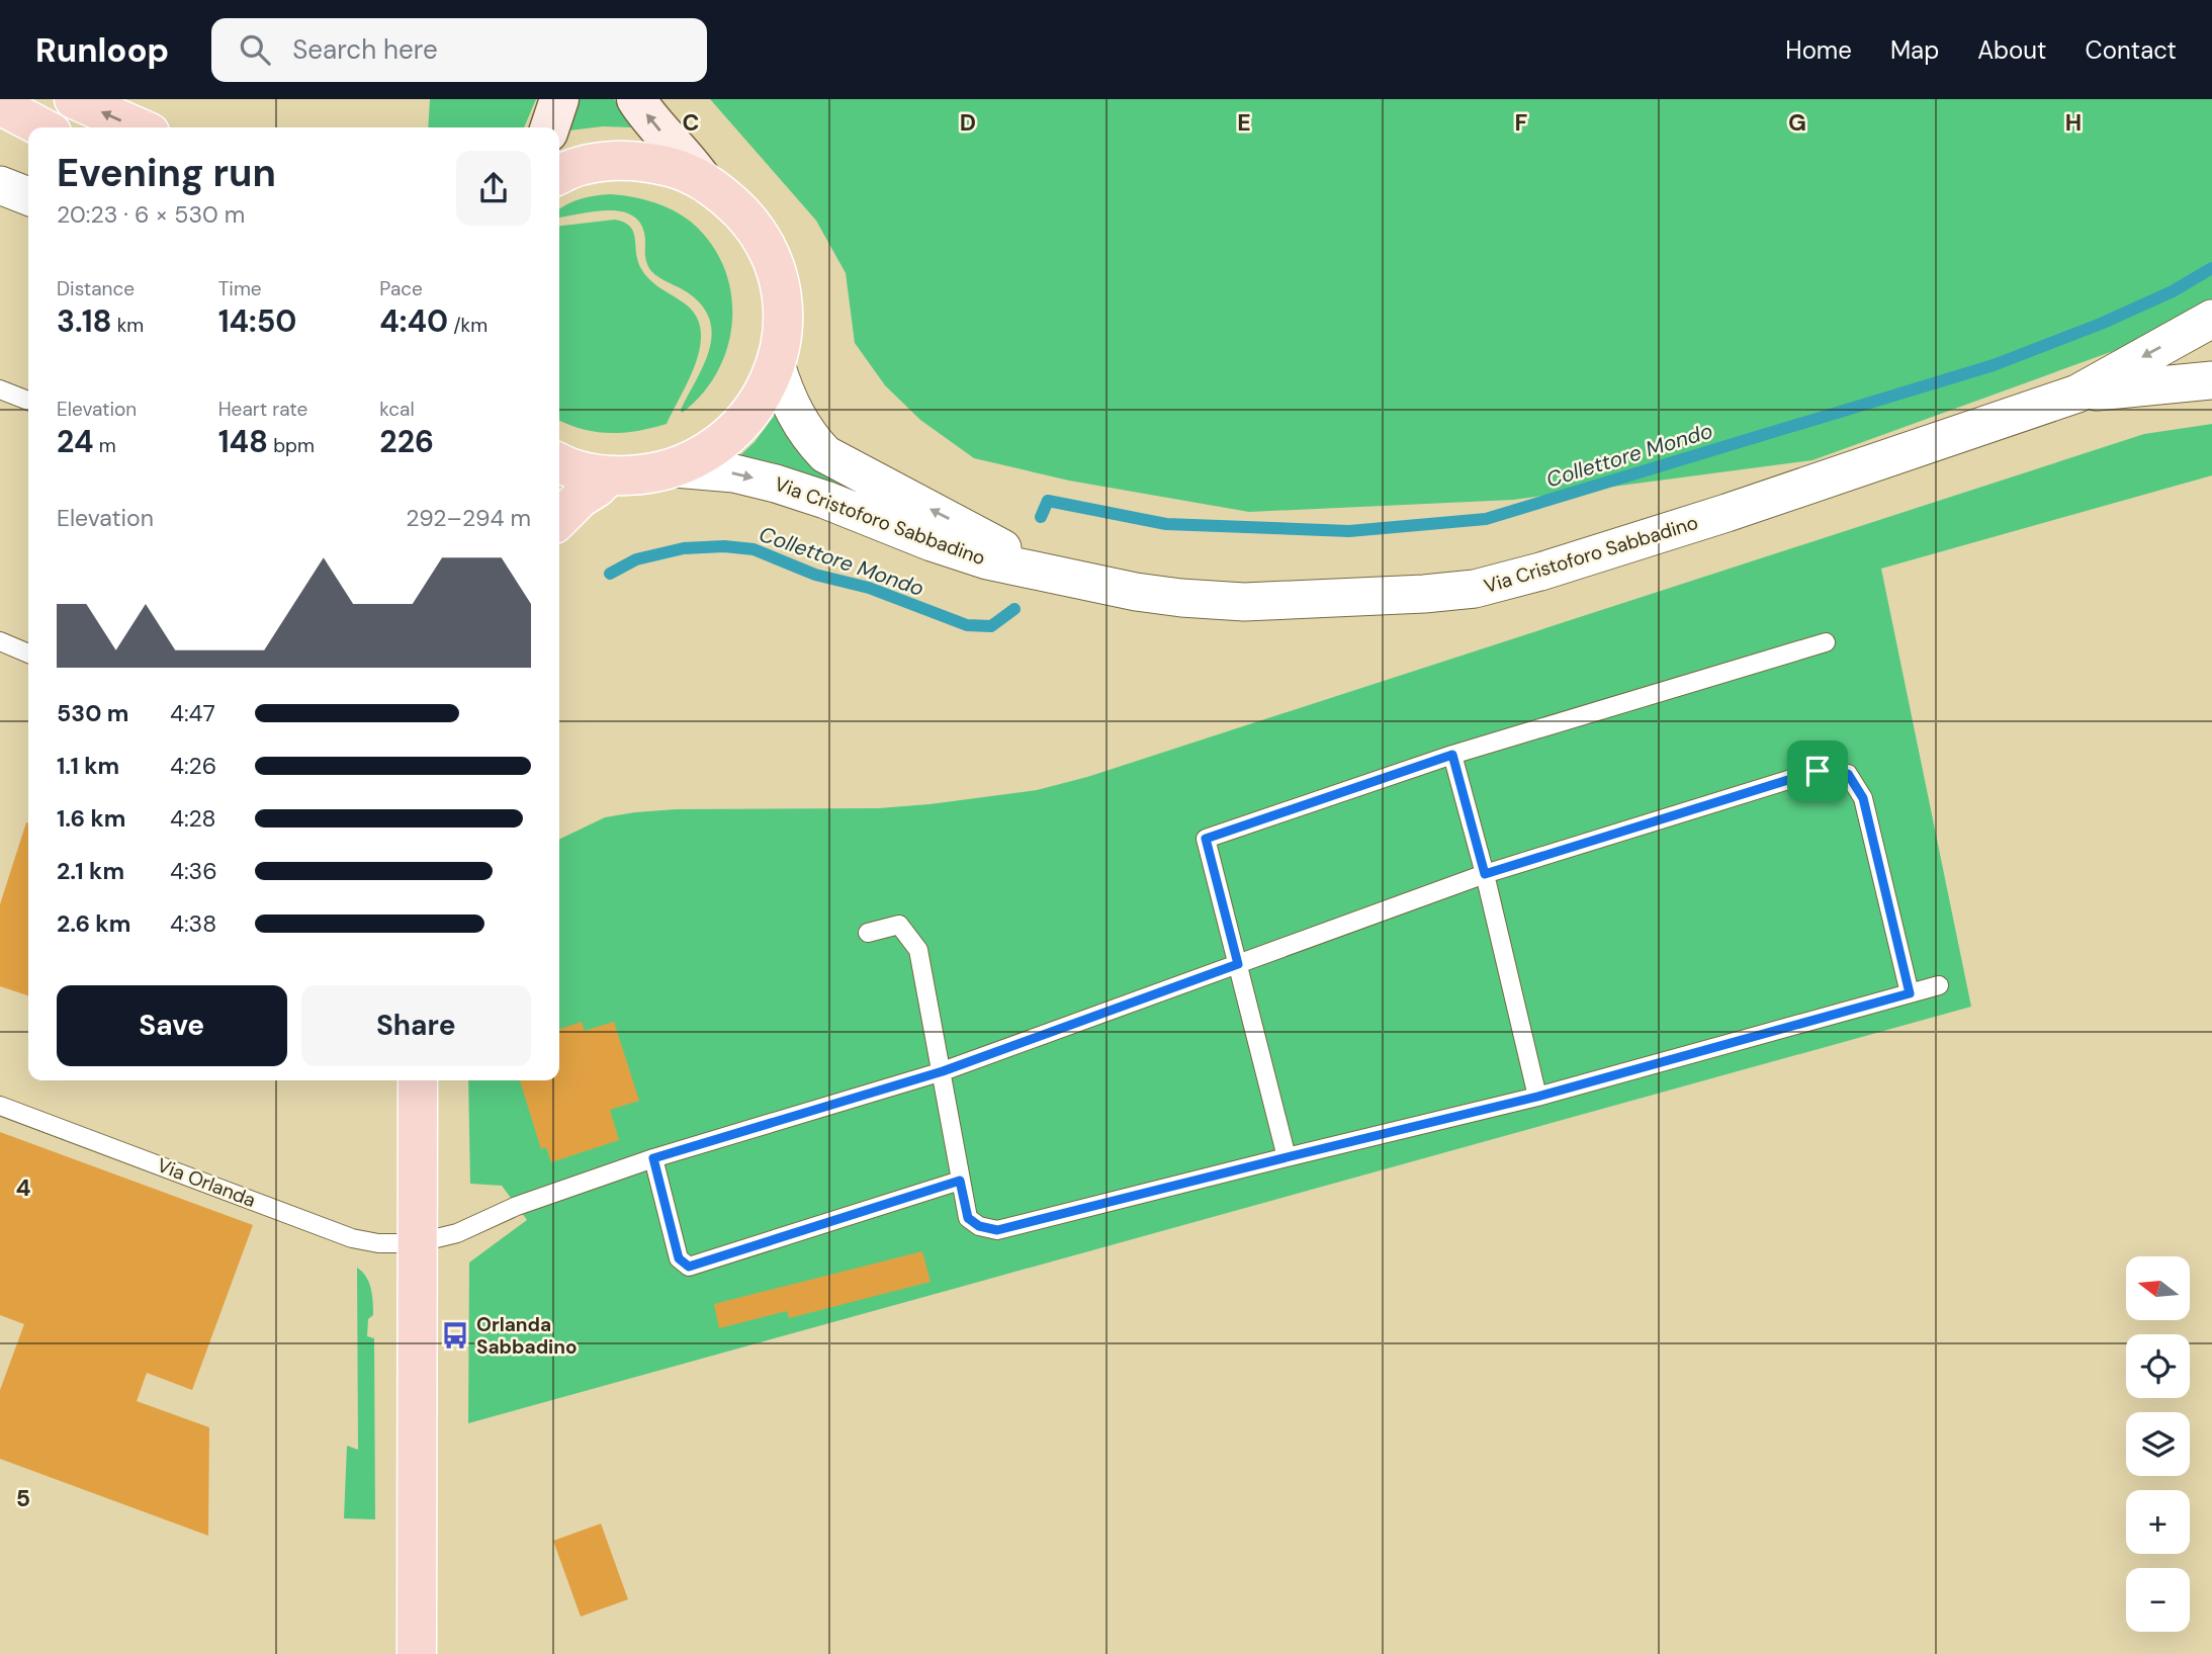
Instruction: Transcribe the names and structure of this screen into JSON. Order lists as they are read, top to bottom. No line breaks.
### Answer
{"streets":{"street":["Via Cristoforo Sabbadino"],"lane":["Via Orlanda"]},"water":["Collettore Mondo"],"places":{"bus stop":["Orlanda Sabbadino"]},"north":"left","page":{"header":"Runloop","search":"Search here","nav":["Home","Map","About","Contact"],"heading":["Evening run","20:23 · 6 × 530 m"],"stats":[["Distance","3.18 km"],["Time","14:50"],["Pace","4:40 /km"],["Elevation","24 m"],["Heart rate","148 bpm"],["kcal","226"]],"chart":["Elevation","292–294 m"],"list":[{"name":"530 m","note":"4:47"},{"name":"1.1 km","note":"4:26"},{"name":"1.6 km","note":"4:28"},{"name":"2.1 km","note":"4:36"},{"name":"2.6 km","note":"4:38"}],"buttons":["Save","Share"],"map_buttons":["+","−"]},"grid":{"columns":["C","D","E","F","G","H"],"rows":["4","5"]}}
